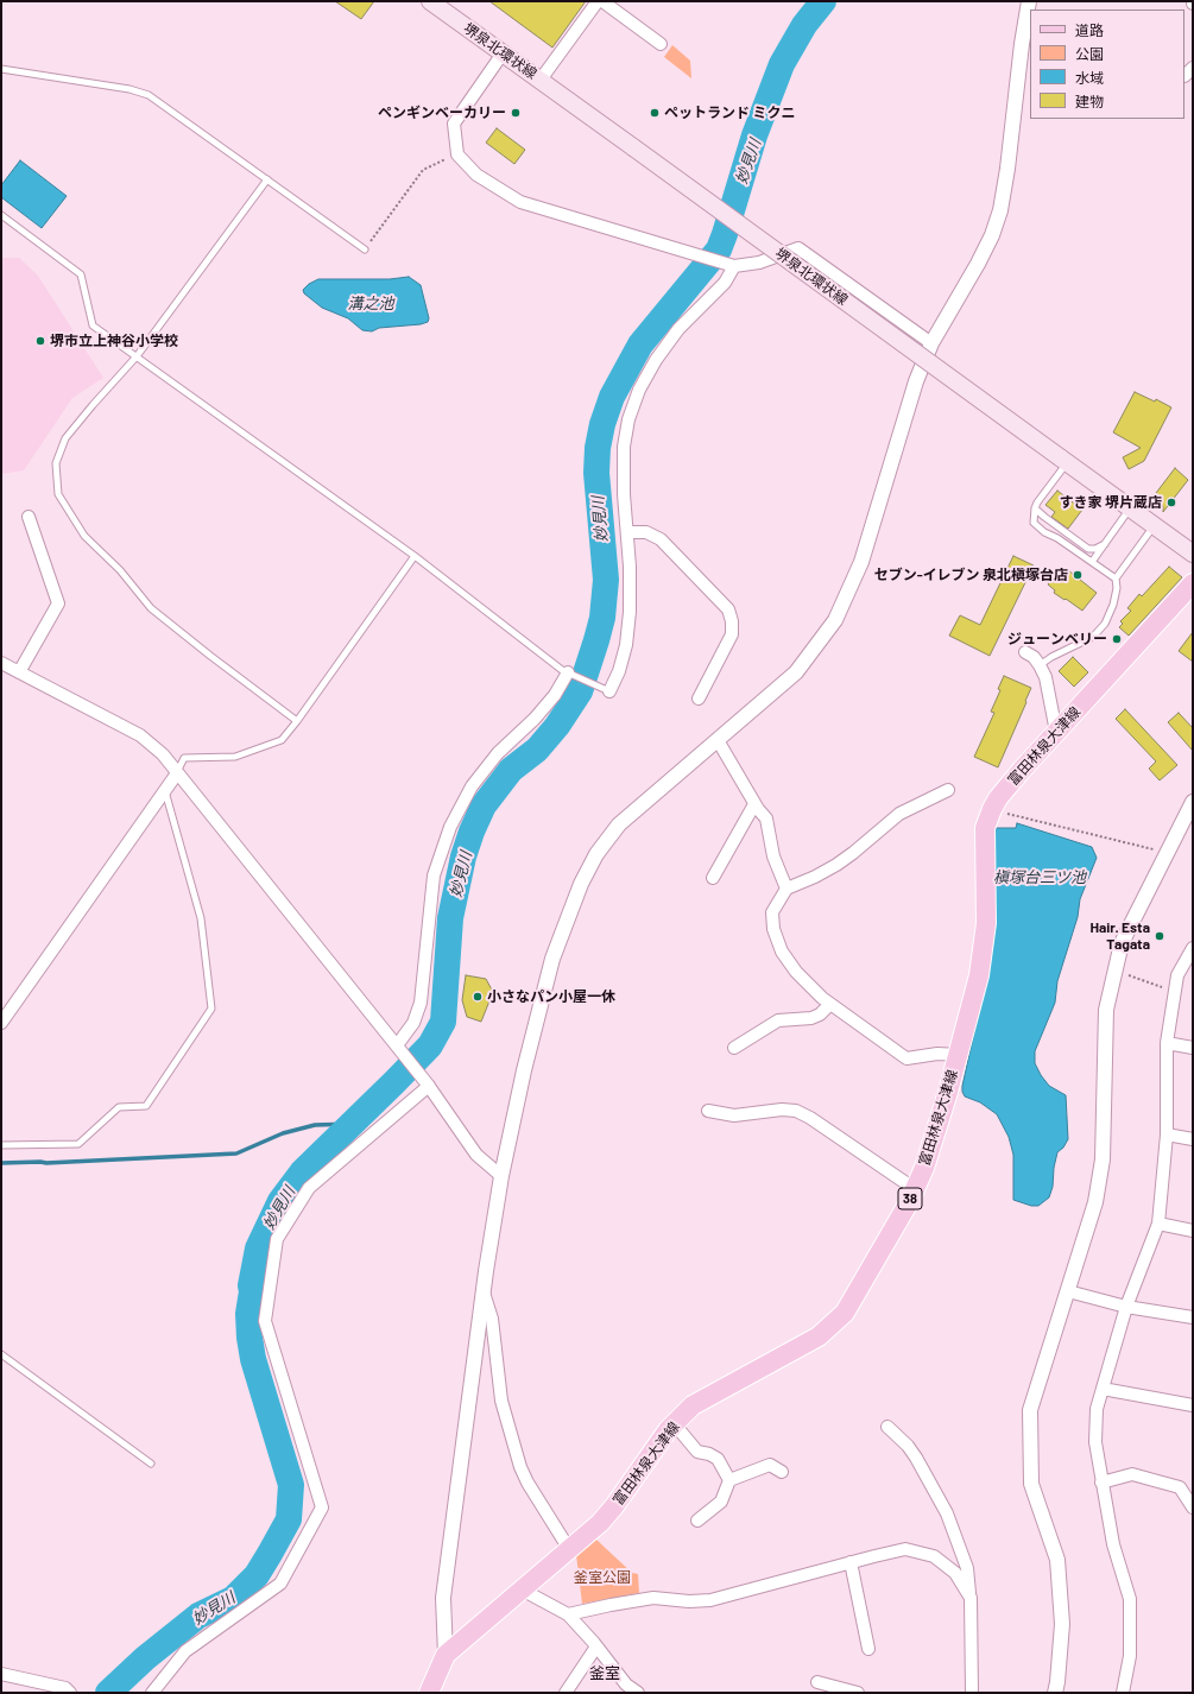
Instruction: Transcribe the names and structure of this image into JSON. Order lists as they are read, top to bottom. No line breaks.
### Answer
{"streets":{"main road":["堺泉北環状線","富田林泉大津線","38"]},"districts":["釜室"],"water":["妙見川","溝之池","槇塚台三ツ池"],"parks":["釜室公園"],"places":["ペンギンベーカリー","ペットランド ミクニ","堺市立上神谷小学校","すき家 堺片蔵店","セブン-イレブン 泉北槇塚台店","ジューンベリー","Hair. Esta Tagata","小さなパン小屋一休"],"legend":["道路","公園","水域","建物"]}
